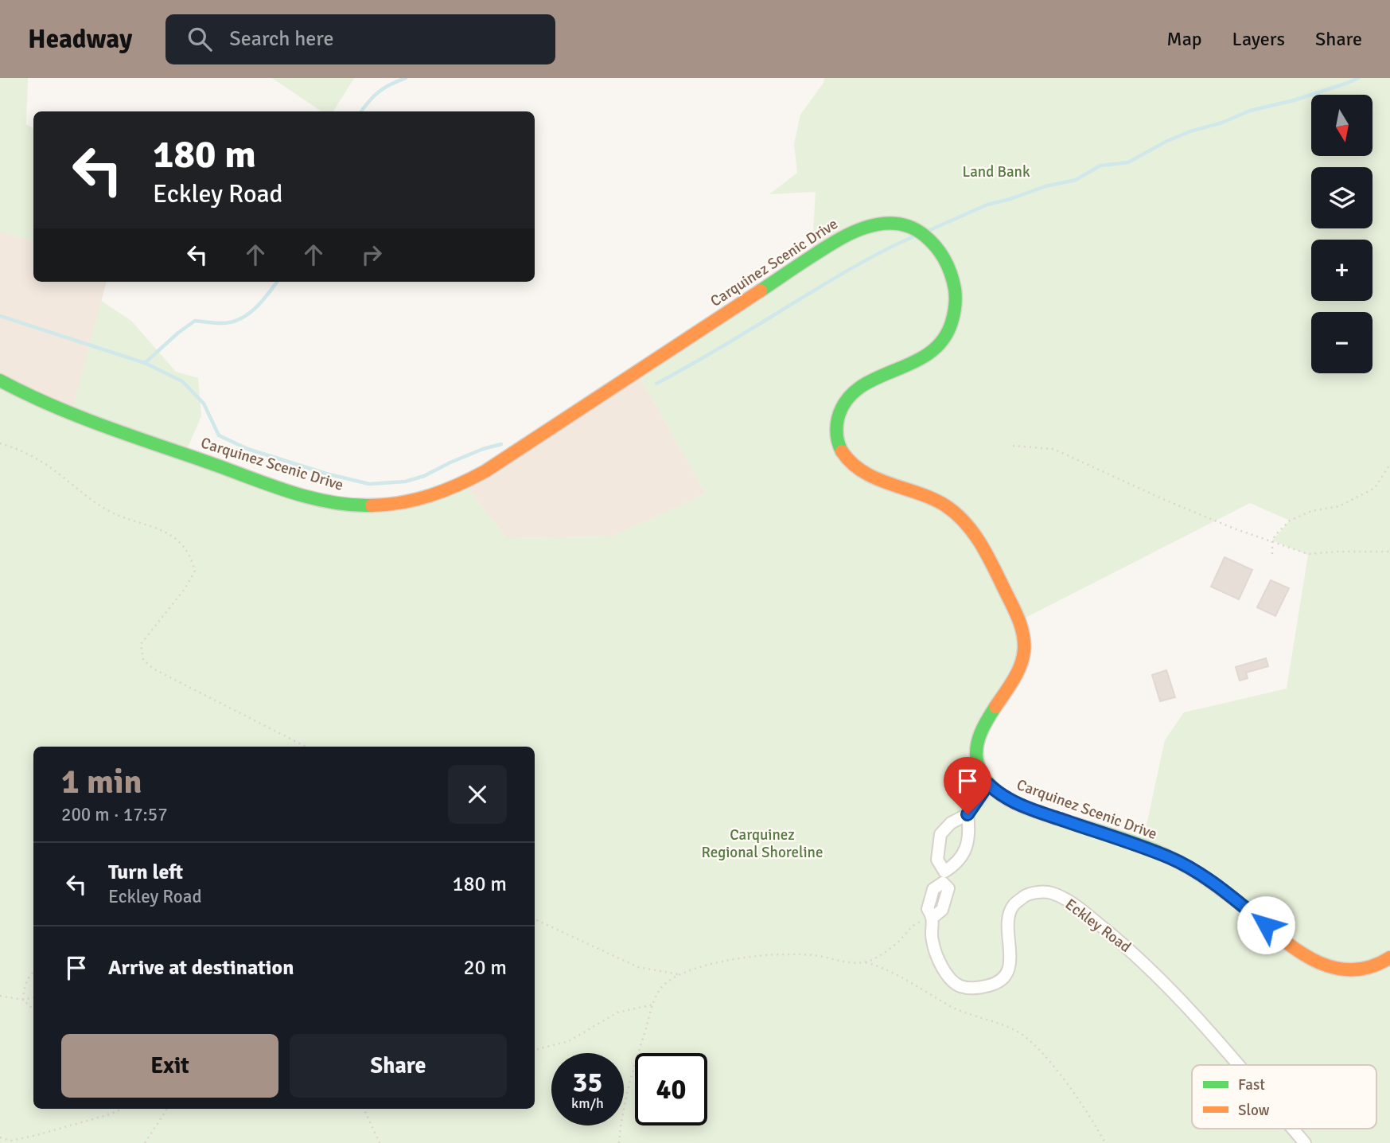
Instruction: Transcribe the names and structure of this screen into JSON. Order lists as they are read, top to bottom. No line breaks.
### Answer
{"streets":{"street":["Carquinez Scenic Drive","Eckley Road"]},"parks":["Land Bank","Carquinez Regional Shoreline"],"legend":["Fast","Slow"],"north":"bottom","page":{"header":"Headway","search":"Search here","nav":["Map","Layers","Share"],"map_buttons":["+","−"],"turn":["180 m","Eckley Road"],"heading":["1 min","200 m · 17:57"],"list":[{"name":"Turn left","note":"Eckley Road","value":"180 m"},{"name":"Arrive at destination","value":"20 m"}],"buttons":["Exit","Share"],"speed":"35 km/h","limit":"40"}}
